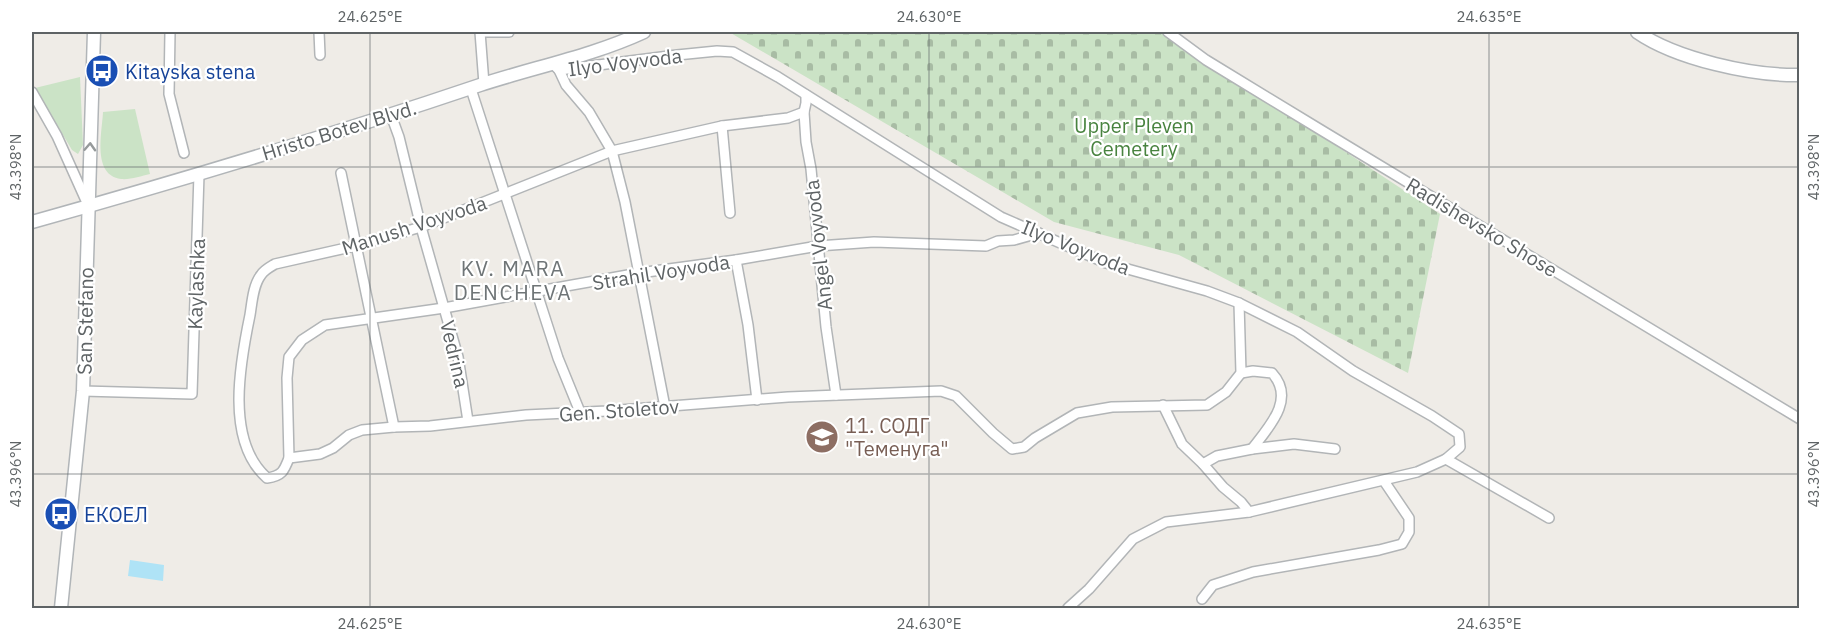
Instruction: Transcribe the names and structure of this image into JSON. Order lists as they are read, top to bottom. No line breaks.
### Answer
{"streets":{"street":["Ilyo Voyvoda","Hristo Botev Blvd.","Manush Voyvoda","Radishevsko Shose","Angel Voyvoda","Strahil Voyvoda","Kaylashka","San Stefano","Vedrina","Gen. Stoletov"]},"crossings":[["Ilyo Voyvoda","Hristo Botev Blvd."],["Ilyo Voyvoda","Angel Voyvoda"],["Ilyo Voyvoda","Strahil Voyvoda"],["Hristo Botev Blvd.","Kaylashka"],["Hristo Botev Blvd.","San Stefano"],["Hristo Botev Blvd.","Vedrina"],["Manush Voyvoda","Angel Voyvoda"],["Manush Voyvoda","Strahil Voyvoda"],["Manush Voyvoda","Vedrina"],["Manush Voyvoda","Gen. Stoletov"],["Angel Voyvoda","Strahil Voyvoda"],["Angel Voyvoda","Gen. Stoletov"],["Strahil Voyvoda","Vedrina"],["Strahil Voyvoda","Gen. Stoletov"],["Kaylashka","San Stefano"],["Vedrina","Gen. Stoletov"]],"districts":["KV. MARA DENCHEVA"],"parks":["Upper Pleven Cemetery"],"places":{"bus stop":["Kitayska stena","ЕКОЕЛ"],"school or university":["11. СОДГ \"Теменуга\""]},"coordinates":["24.625°E","24.630°E","24.635°E","43.398°N","43.396°N"]}
